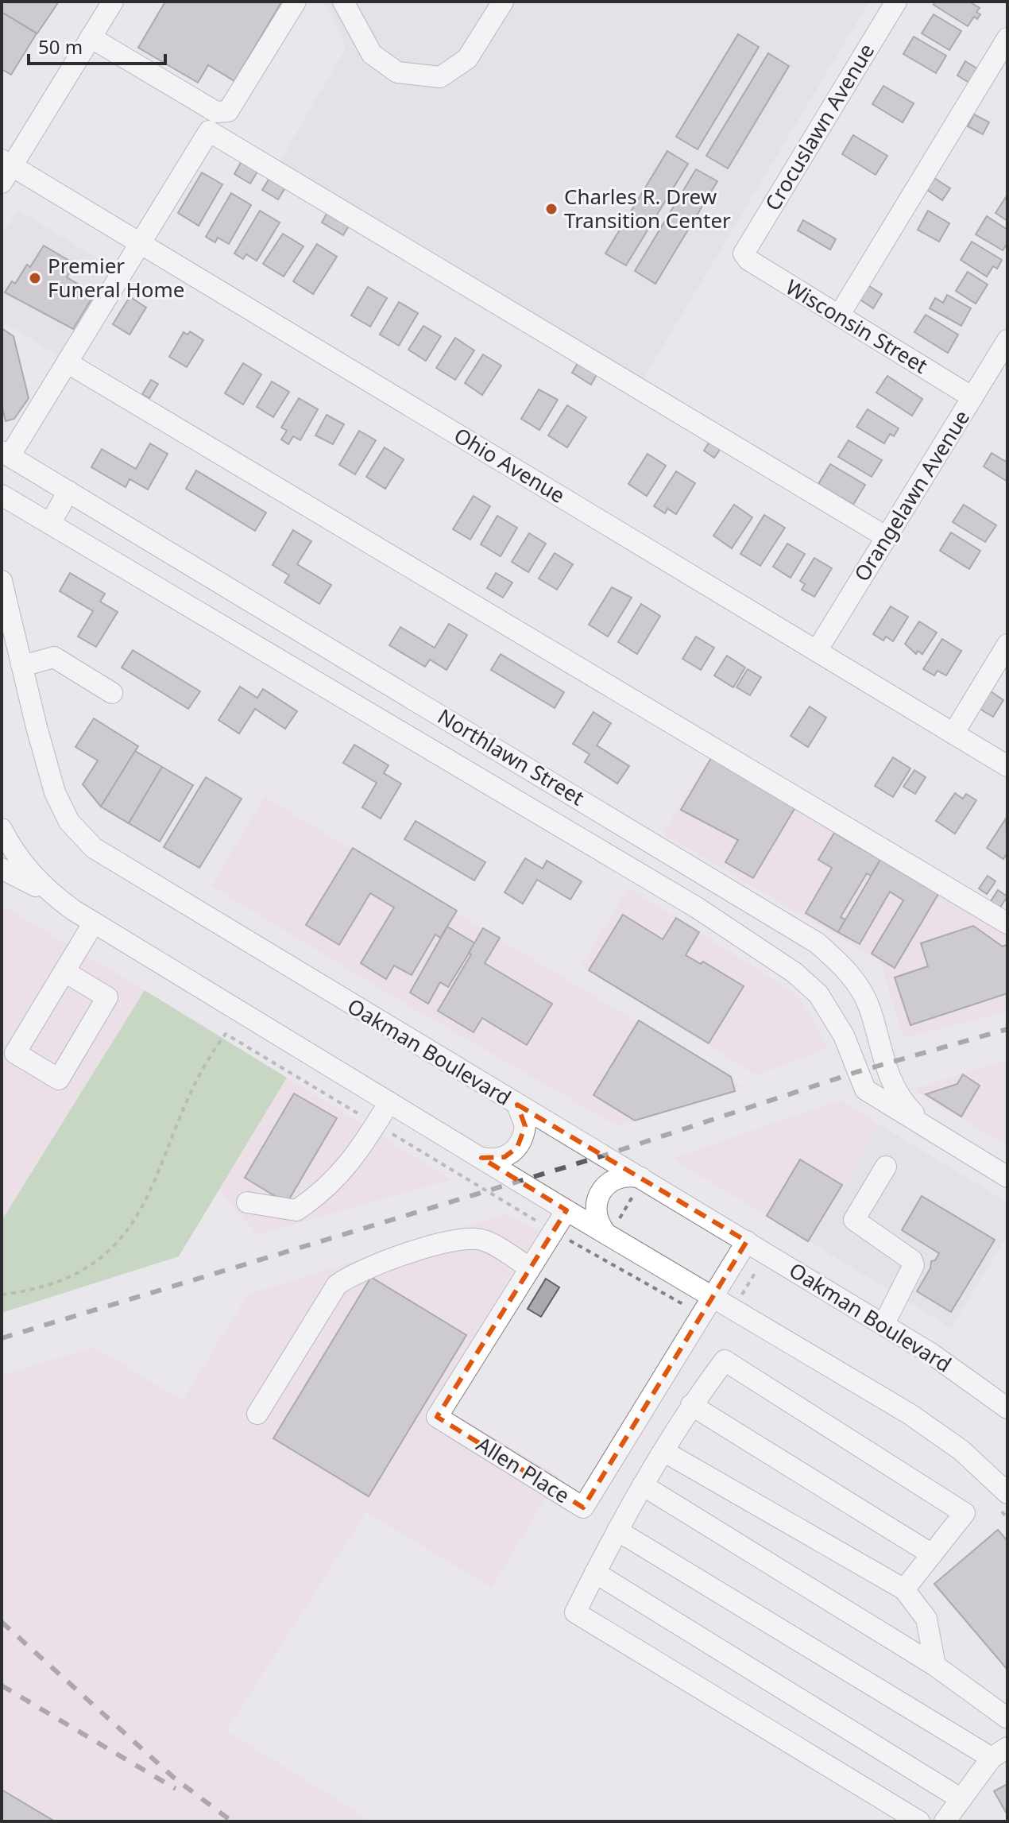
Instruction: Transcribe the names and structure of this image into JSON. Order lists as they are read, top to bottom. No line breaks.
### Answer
{"streets":{"street":["Crocuslawn Avenue","Wisconsin Street","Ohio Avenue","Orangelawn Avenue","Northlawn Street","Oakman Boulevard","Allen Place"]},"crossings":[["Crocuslawn Avenue","Wisconsin Street"],["Wisconsin Street","Orangelawn Avenue"],["Ohio Avenue","Orangelawn Avenue"],["Oakman Boulevard","Allen Place"]],"places":["Charles R. Drew Transition Center","Premier Funeral Home"],"scale_bar":"50 m"}
